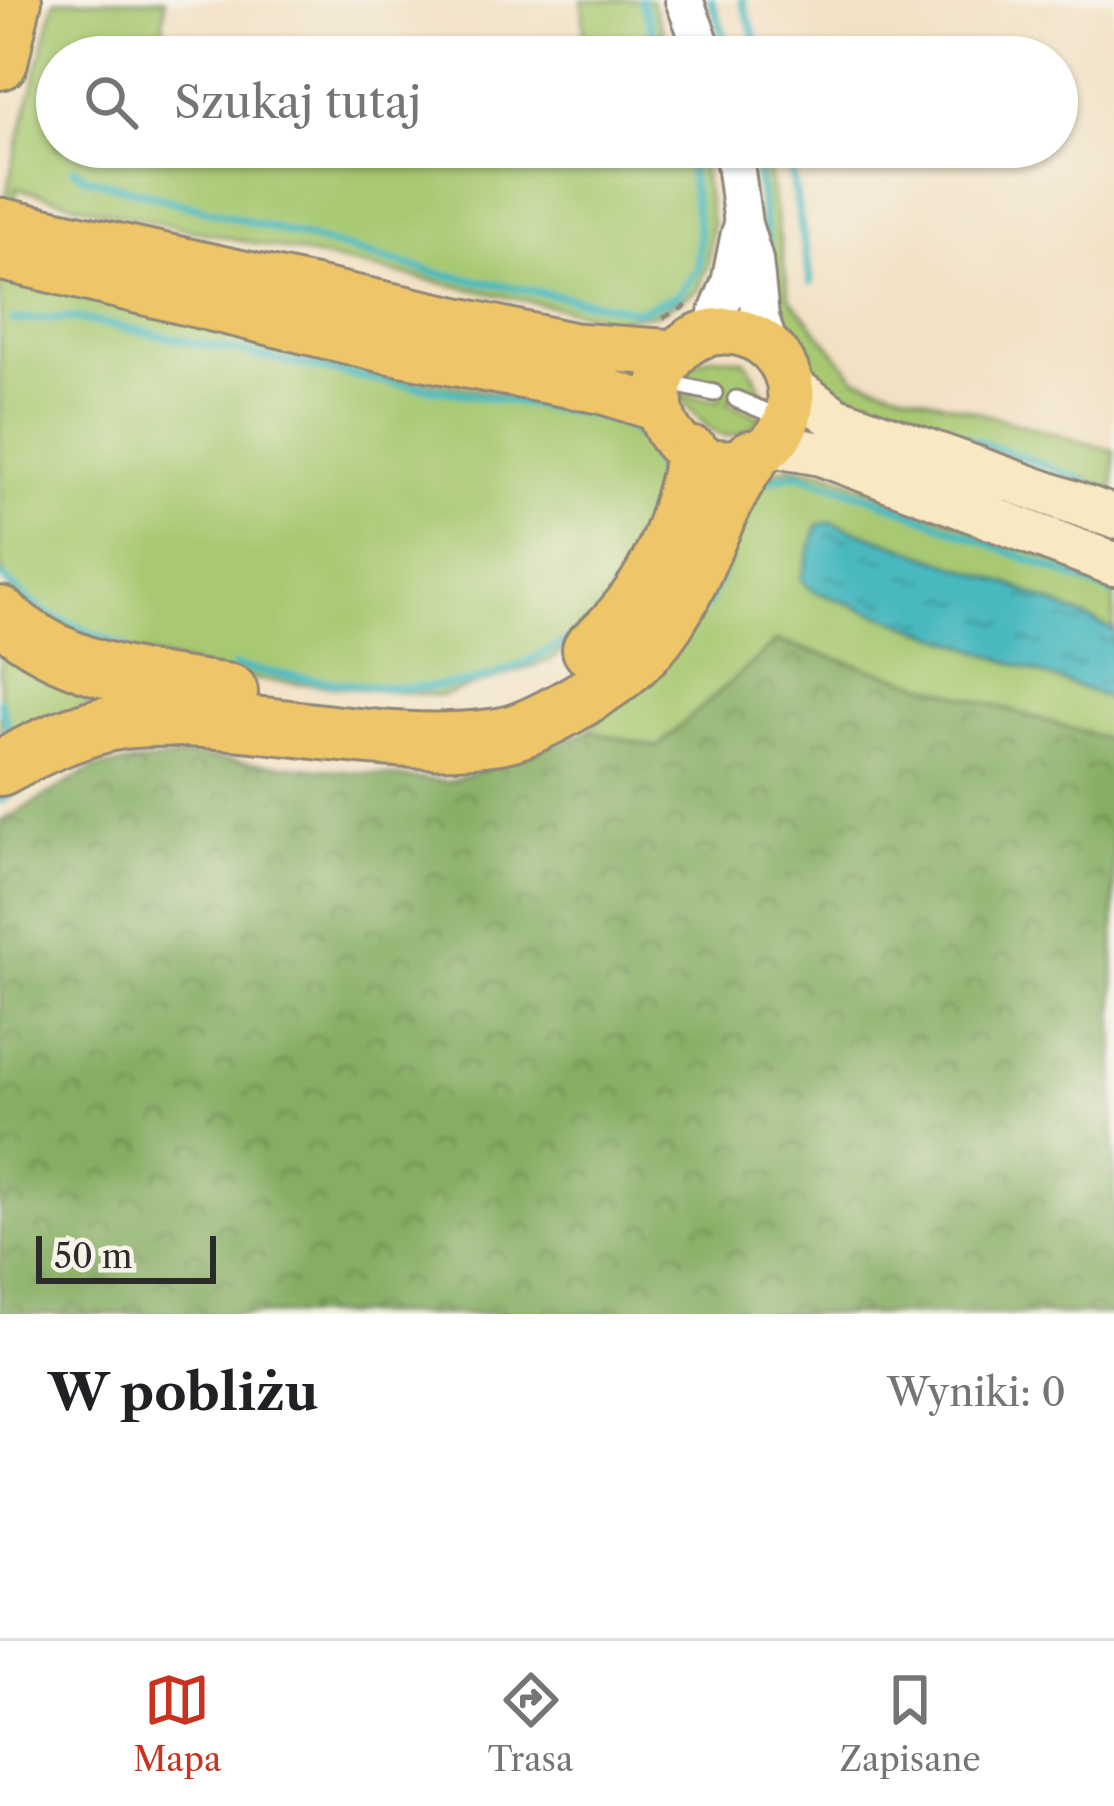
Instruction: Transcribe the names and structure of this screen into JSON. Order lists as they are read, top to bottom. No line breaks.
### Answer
{"scale_bar":"50 m","page":{"search":"Szukaj tutaj","scale":"50 m","heading":["W pobliżu","Wyniki: 0"],"nav":["Mapa","Trasa","Zapisane"]}}
